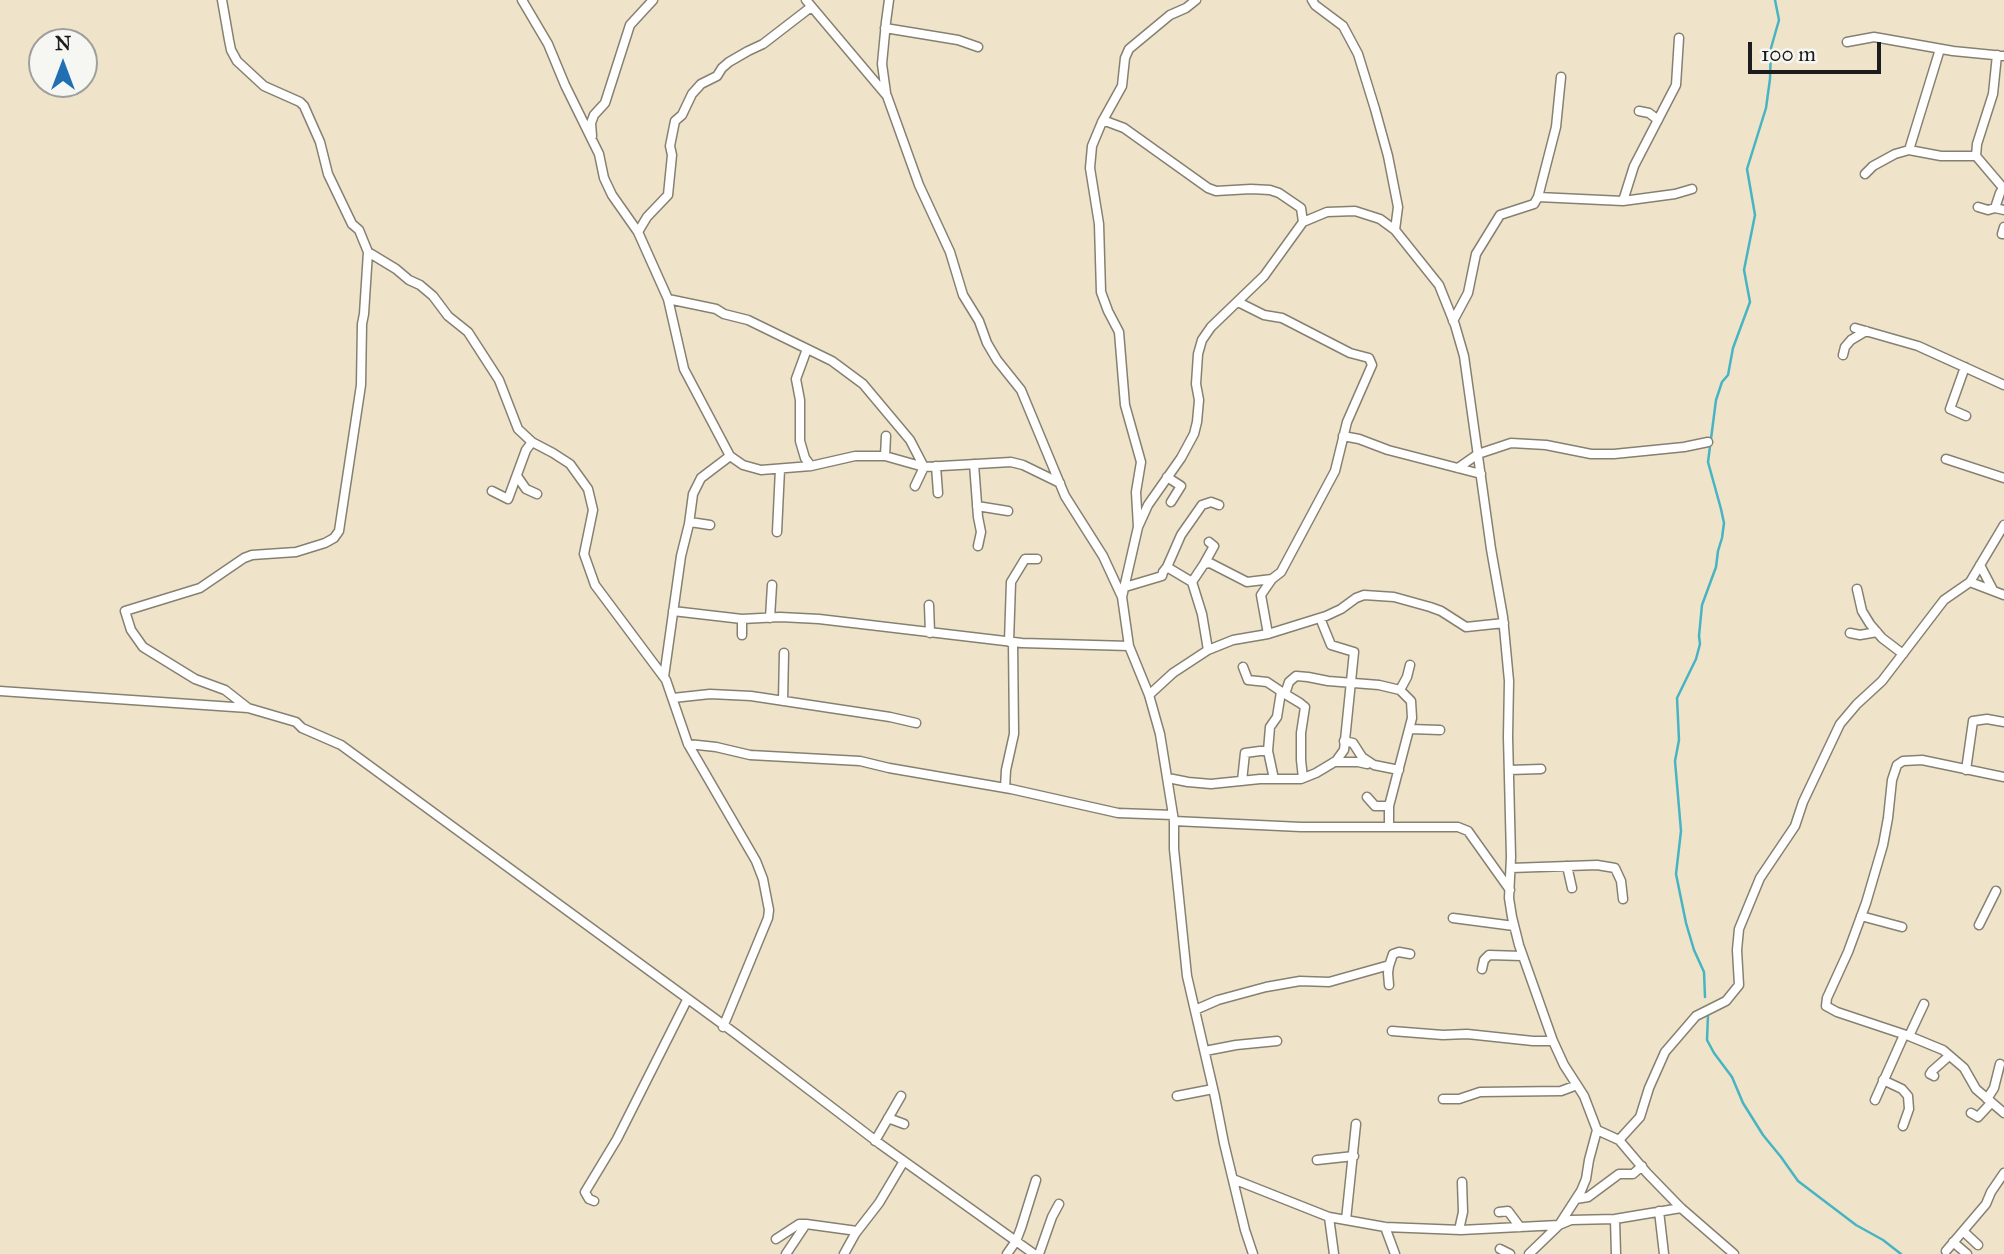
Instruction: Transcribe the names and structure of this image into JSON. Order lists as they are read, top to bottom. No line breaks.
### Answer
{"scale_bar":"100 m","north":"top"}
